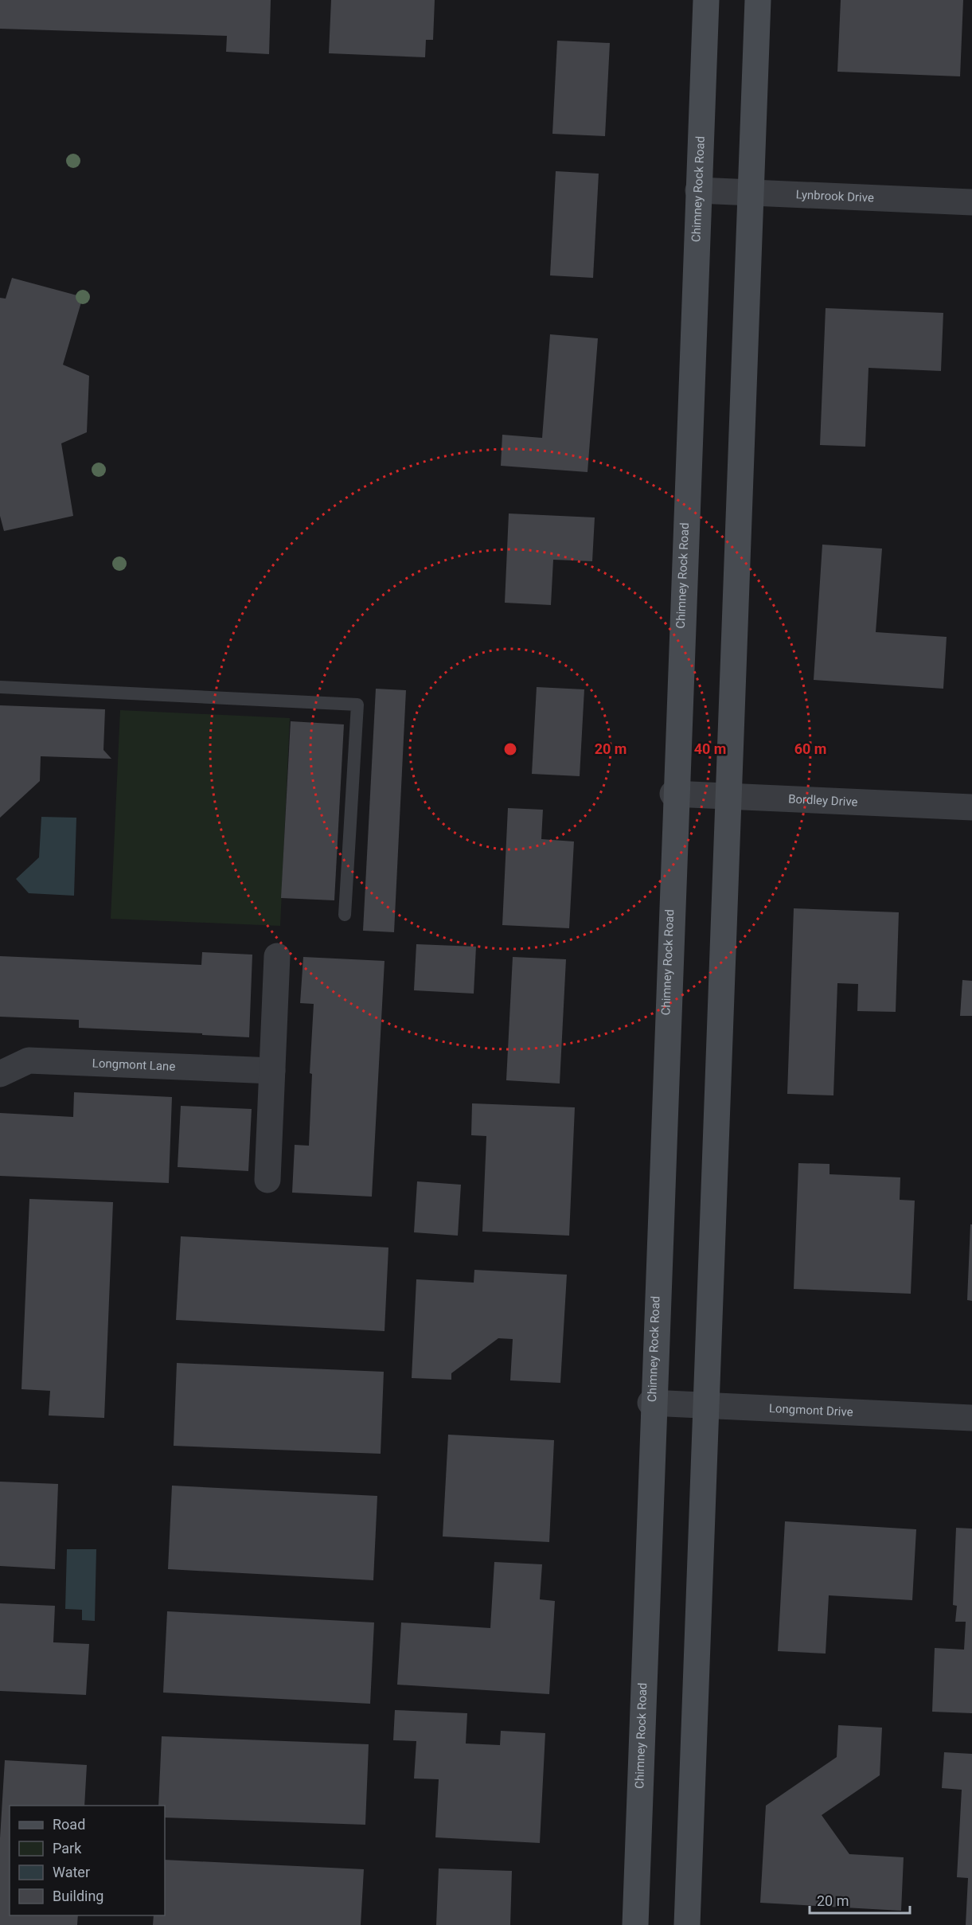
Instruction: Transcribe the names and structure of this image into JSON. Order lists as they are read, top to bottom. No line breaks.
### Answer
{"streets":{"main road":["Chimney Rock Road"],"street":["Lynbrook Drive","Bordley Drive","Longmont Lane","Longmont Drive"]},"crossings":[["Chimney Rock Road","Lynbrook Drive"],["Chimney Rock Road","Bordley Drive"],["Chimney Rock Road","Longmont Drive"]],"legend":["Road","Park","Water","Building"],"scale_bar":"20 m","rings":["20 m","40 m","60 m"]}
